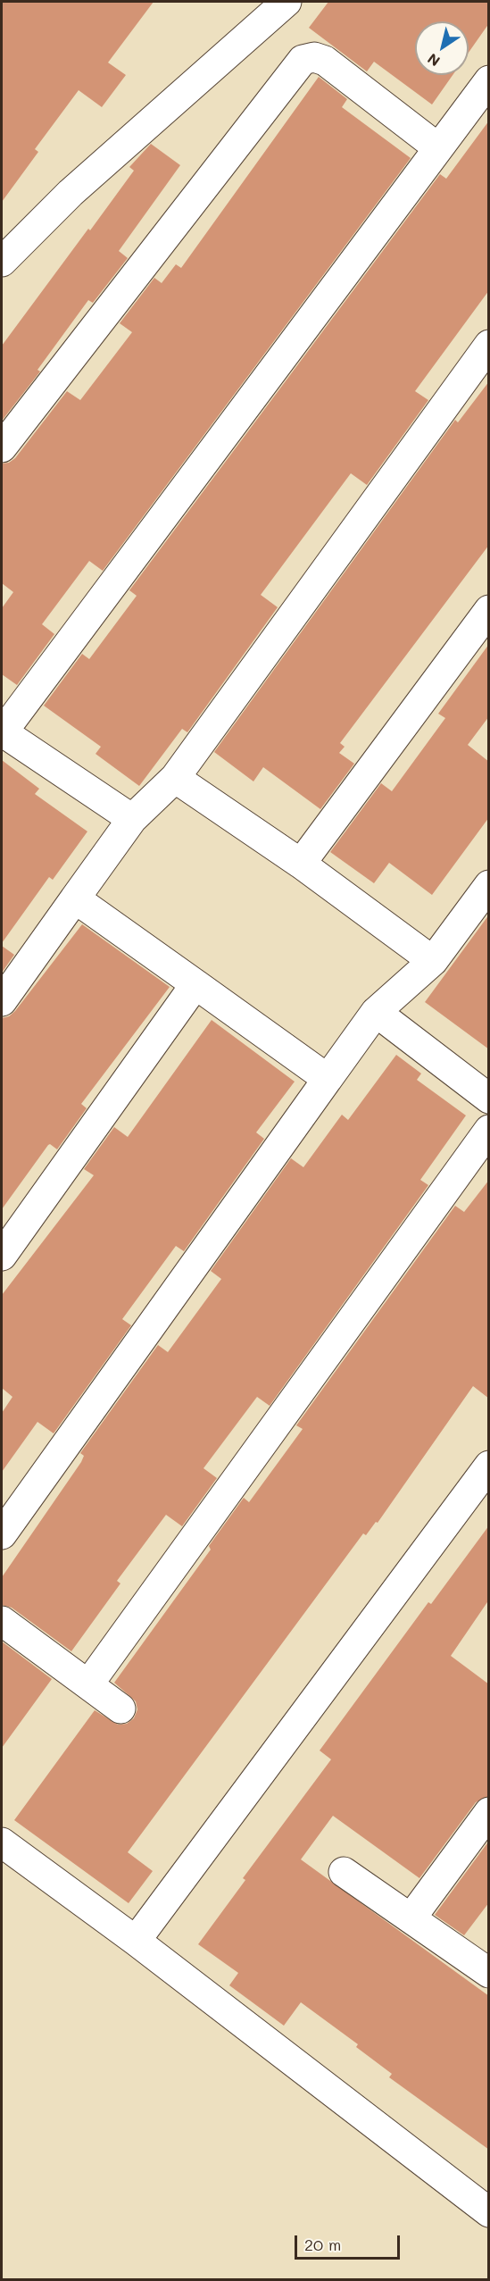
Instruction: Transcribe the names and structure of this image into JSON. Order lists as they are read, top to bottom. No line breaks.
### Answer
{"scale_bar":"20 m","north":"bottom left"}
